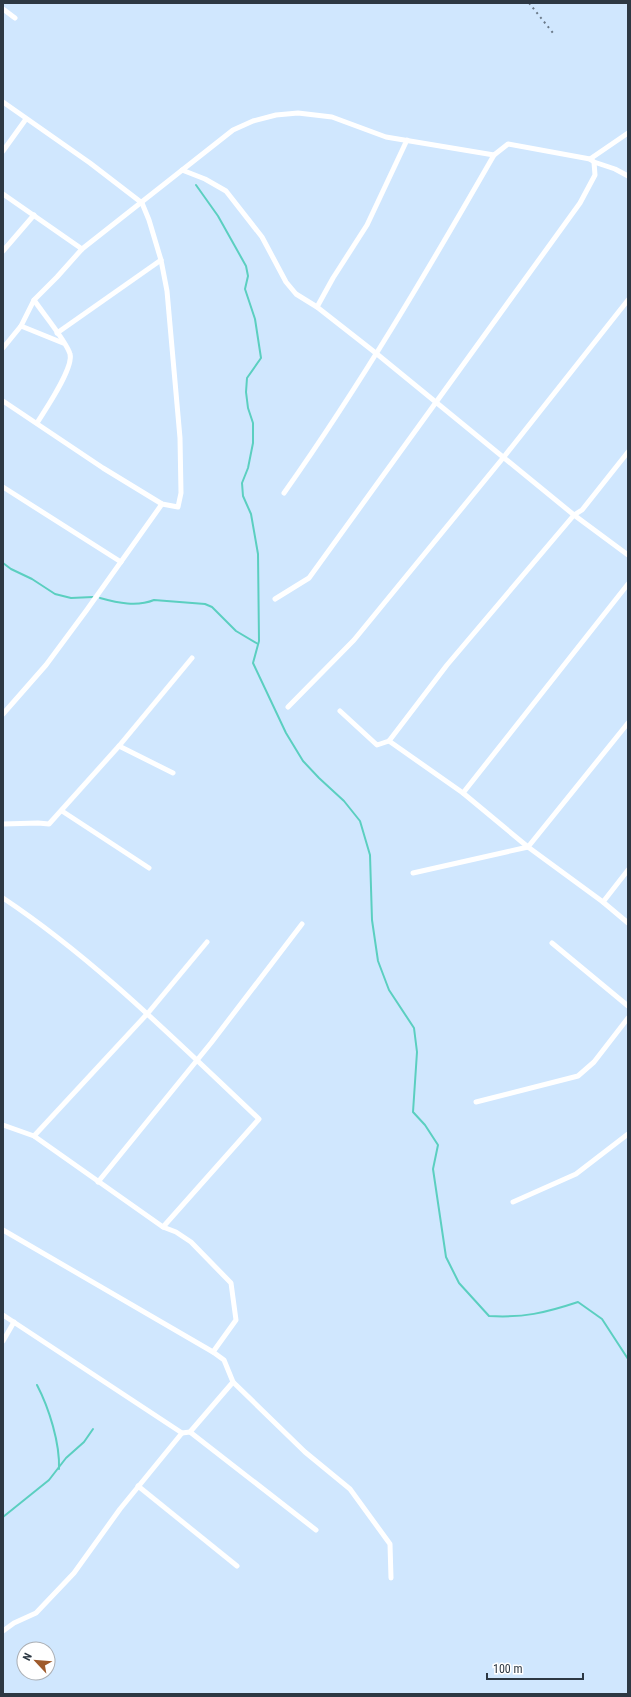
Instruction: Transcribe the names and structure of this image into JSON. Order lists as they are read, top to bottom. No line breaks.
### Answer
{"scale_bar":"100 m","north":"top left"}
